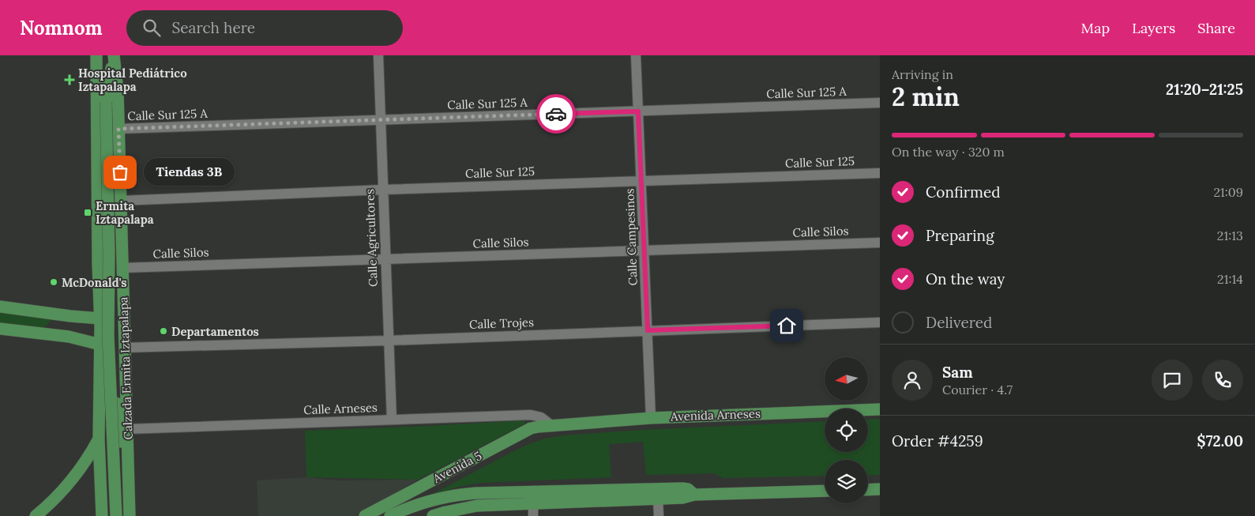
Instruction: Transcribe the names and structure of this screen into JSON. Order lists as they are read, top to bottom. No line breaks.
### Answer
{"streets":{"main road":["Calzada Ermita Iztapalapa","Avenida Arneses","Avenida 5"],"street":["Calle Sur 125 A","Calle Sur 125","Calle Silos","Calle Campesinos","Calle Agricultores","Calle Trojes","Calle Arneses"]},"crossings":[["Calle Sur 125 A","Calle Campesinos"],["Calle Sur 125 A","Calle Agricultores"],["Calle Sur 125 A","Calzada Ermita Iztapalapa"],["Calle Sur 125","Calle Campesinos"],["Calle Sur 125","Calle Agricultores"],["Calle Sur 125","Calzada Ermita Iztapalapa"],["Calle Silos","Calle Campesinos"],["Calle Silos","Calle Agricultores"],["Calle Silos","Calzada Ermita Iztapalapa"],["Calle Campesinos","Calle Trojes"],["Calle Campesinos","Avenida Arneses"],["Calle Agricultores","Calle Trojes"],["Calle Agricultores","Calle Arneses"],["Calle Trojes","Calzada Ermita Iztapalapa"],["Calzada Ermita Iztapalapa","Calle Arneses"],["Calle Arneses","Avenida Arneses"],["Calle Arneses","Avenida 5"],["Avenida Arneses","Avenida 5"]],"places":{"health":["Hospital Pediátrico Iztapalapa"],"other":["Tiendas 3B","McDonald's","Departamentos"],"transit":["Ermita Iztapalapa"]},"north":"left","page":{"header":"Nomnom","search":"Search here","nav":["Map","Layers","Share"],"heading":["2 min","Arriving in","21:20–21:25"],"panel":["Sam","Courier · 4.7","Order #4259","$72.00"],"bar":"On the way · 320 m","bubble":"Tiendas 3B","list":[["Confirmed","21:09"],["Preparing","21:13"],["On the way","21:14"],"Delivered"]}}
